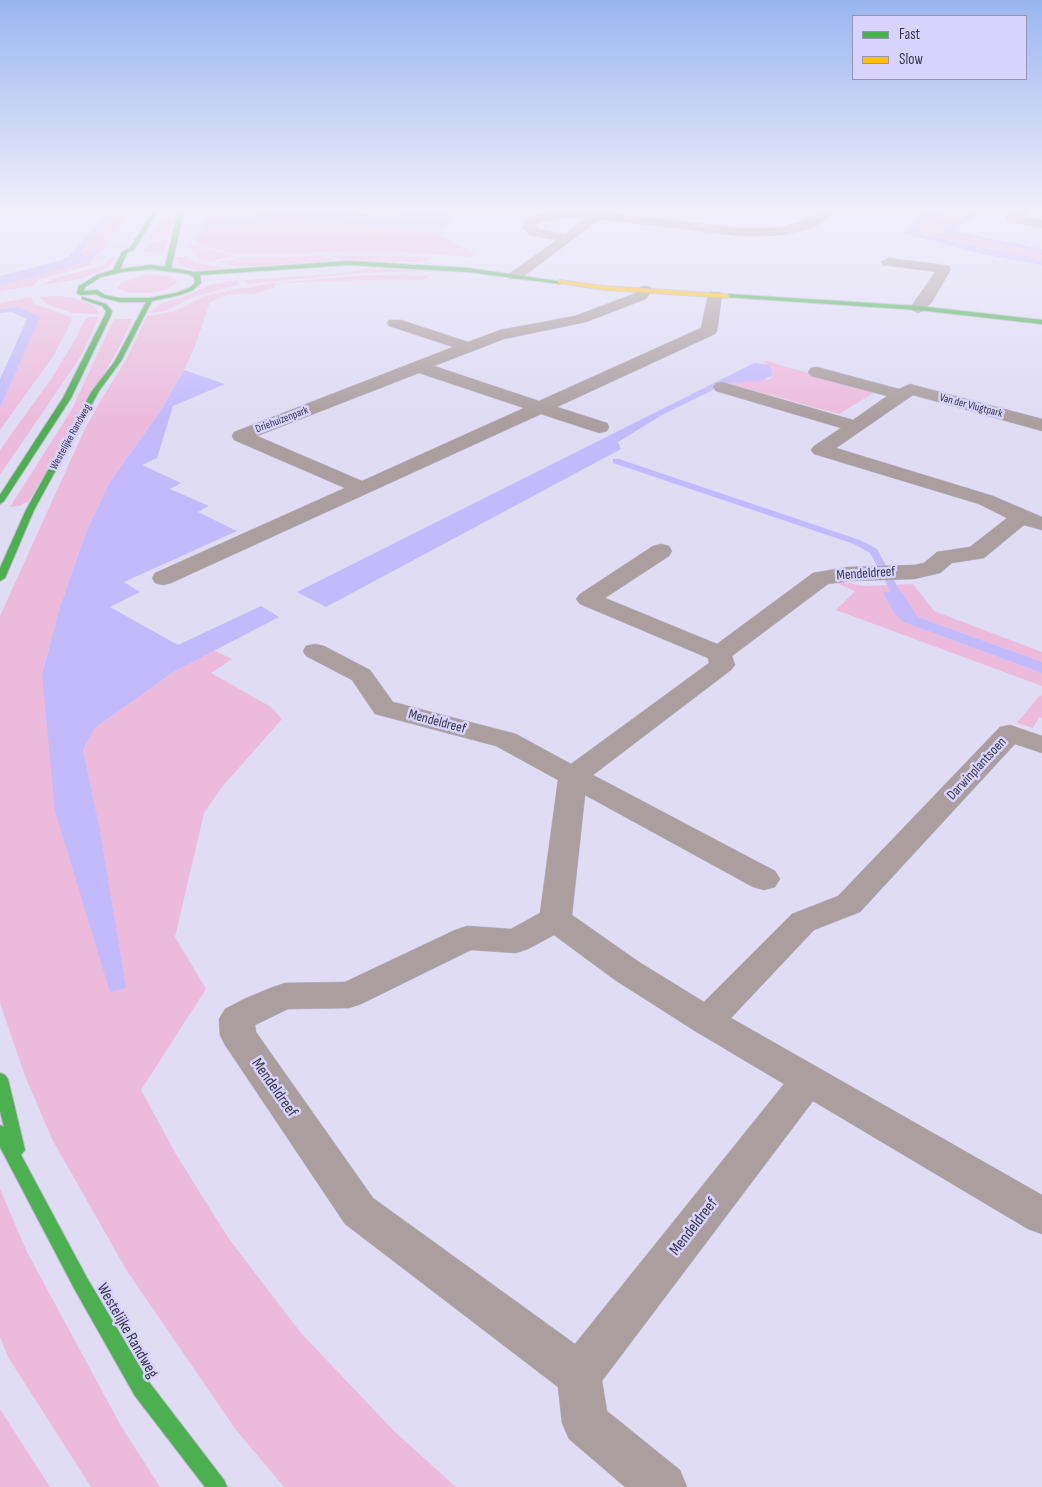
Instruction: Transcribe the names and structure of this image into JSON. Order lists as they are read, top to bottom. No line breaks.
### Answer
{"streets":{"main road":["Westelijke Randweg"],"street":["Van der Vlugtpark","Driehuizenpark","Mendeldreef","Darwinplantsoen"]},"legend":["Fast","Slow"]}
